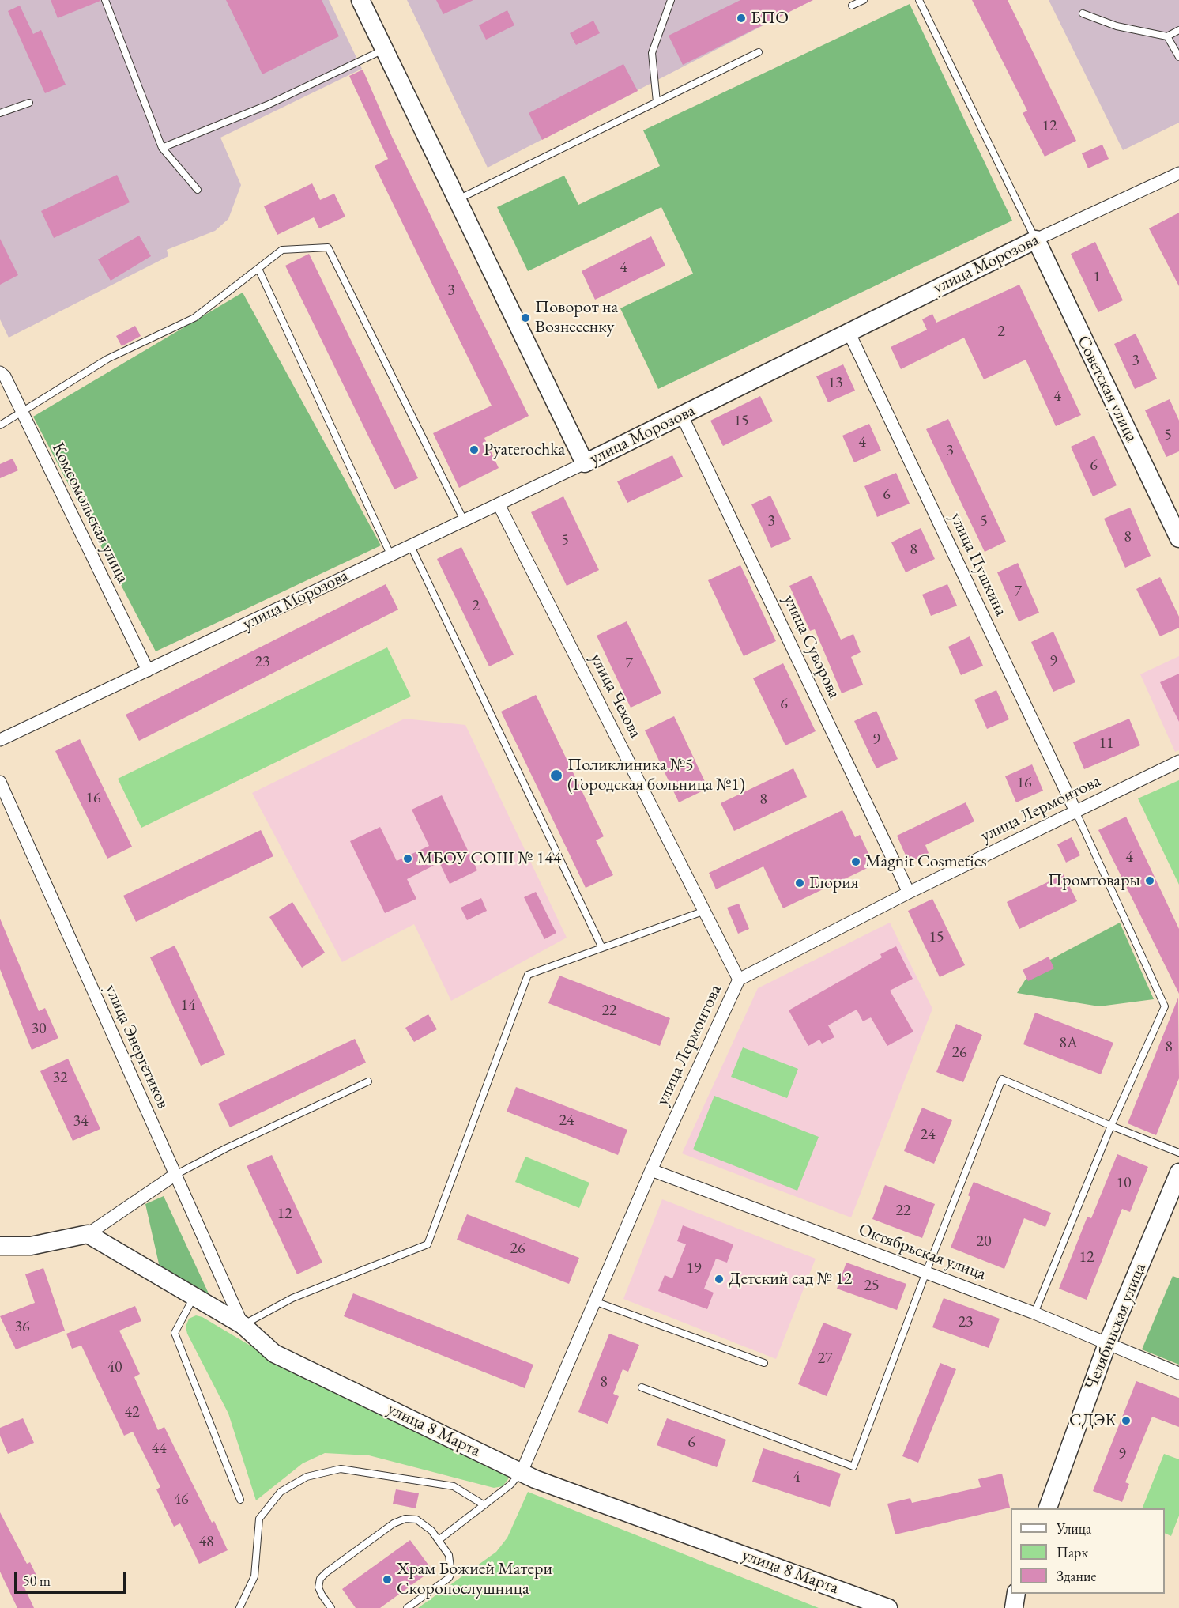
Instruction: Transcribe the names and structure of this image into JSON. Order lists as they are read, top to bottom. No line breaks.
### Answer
{"streets":{"street":["улица Морозова","Советская улица","Комсомольская улица","улица Пушкина","улица Суворова","улица Чехова","улица Лермонтова","улица Энергетиков","Октябрьская улица","Челябинская улица","улица 8 Марта"]},"crossings":[["улица Морозова","Советская улица"],["улица Морозова","Комсомольская улица"],["улица Морозова","улица Пушкина"],["улица Морозова","улица Суворова"],["улица Морозова","улица Чехова"],["улица Пушкина","улица Лермонтова"],["улица Суворова","улица Лермонтова"],["улица Чехова","улица Лермонтова"],["улица Лермонтова","Октябрьская улица"],["улица Лермонтова","улица 8 Марта"],["улица Энергетиков","улица 8 Марта"],["Октябрьская улица","Челябинская улица"]],"places":["БПО","Поворот на Вознесенку","Pyaterochka","Поликлиника №5 (Городская больница №1)","МБОУ СОШ № 144","Magnit Cosmetics","Промтовары","Глория","Детский сад № 12","СДЭК","Храм Божией Матери Скоропослушница"],"house_numbers":["12","4","1","3","2","3","13","4","15","5","4","3","6","6","3","5","8","5","8","7","2","9","23","7","6","9","11","16","16","8","4","15","14","22","30","8А","8","26","32","24","34","24","10","22","12","20","26","12","19","25","23","36","27","40","8","42","6","44","9","4","46","48"],"legend":["Улица","Парк","Здание"],"scale_bar":"50 m"}
